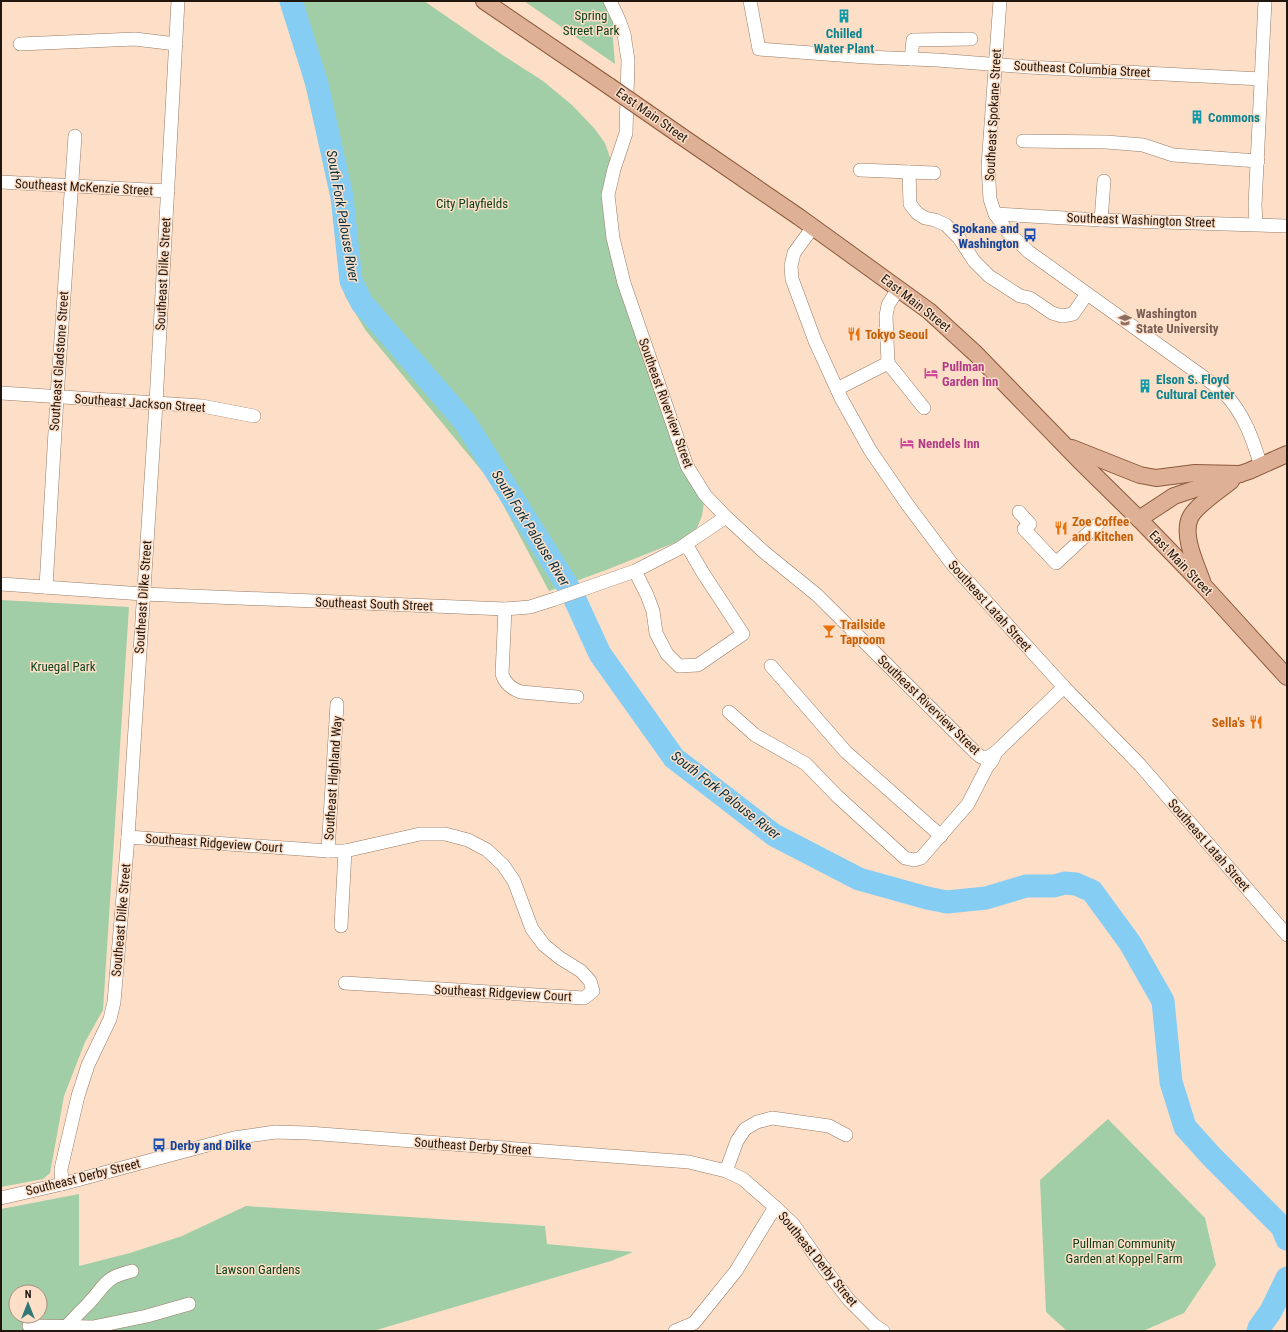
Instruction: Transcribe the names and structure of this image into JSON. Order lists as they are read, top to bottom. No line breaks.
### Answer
{"streets":{"main road":["East Main Street"],"street":["Southeast Columbia Street","Southeast Spokane Street","Southeast McKenzie Street","Southeast Washington Street","Southeast Dilke Street","Southeast Gladstone Street","Southeast Jackson Street","Southeast Riverview Street","Southeast South Street","Southeast Latah Street","Southeast Highland Way","Southeast Ridgeview Court","Southeast Derby Street"]},"crossings":[["Southeast Columbia Street","Southeast Spokane Street"],["East Main Street","Southeast Latah Street"],["Southeast Spokane Street","Southeast Washington Street"],["Southeast McKenzie Street","Southeast Dilke Street"],["Southeast McKenzie Street","Southeast Gladstone Street"],["Southeast Dilke Street","Southeast Jackson Street"],["Southeast Dilke Street","Southeast South Street"],["Southeast Dilke Street","Southeast Ridgeview Court"],["Southeast Dilke Street","Southeast Derby Street"],["Southeast Gladstone Street","Southeast Jackson Street"],["Southeast Gladstone Street","Southeast South Street"],["Southeast Riverview Street","Southeast South Street"],["Southeast Highland Way","Southeast Ridgeview Court"]],"water":["South Fork Palouse River"],"parks":["Spring Street Park","City Playfields","Kruegal Park","Pullman Community Garden at Koppel Farm","Lawson Gardens"],"places":{"building":["Chilled Water Plant","Commons","Elson S. Floyd Cultural Center"],"bus stop":["Spokane and Washington","Derby and Dilke"],"school or university":["Washington State University"],"restaurant":["Tokyo Seoul","Zoe Coffee and Kitchen","Sella's"],"hotel":["Pullman Garden Inn","Nendels Inn"],"bar":["Trailside Taproom"]},"north":"top"}
